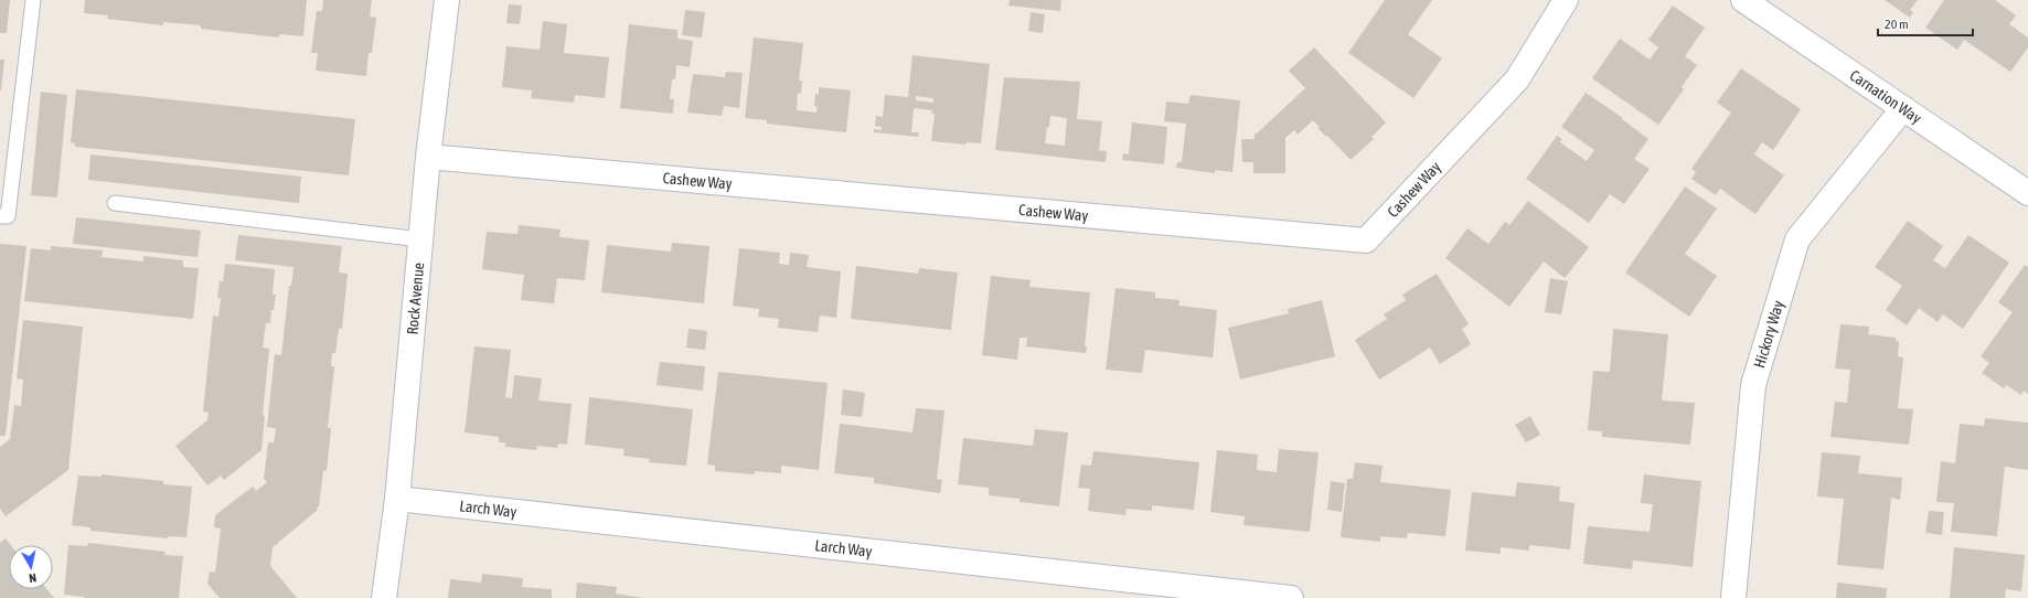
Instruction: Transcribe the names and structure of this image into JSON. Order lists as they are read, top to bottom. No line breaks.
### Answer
{"streets":{"street":["Carnation Way","Cashew Way","Rock Avenue","Hickory Way","Larch Way"]},"crossings":[["Carnation Way","Hickory Way"],["Cashew Way","Rock Avenue"],["Rock Avenue","Larch Way"]],"scale_bar":"20 m","north":"bottom"}
